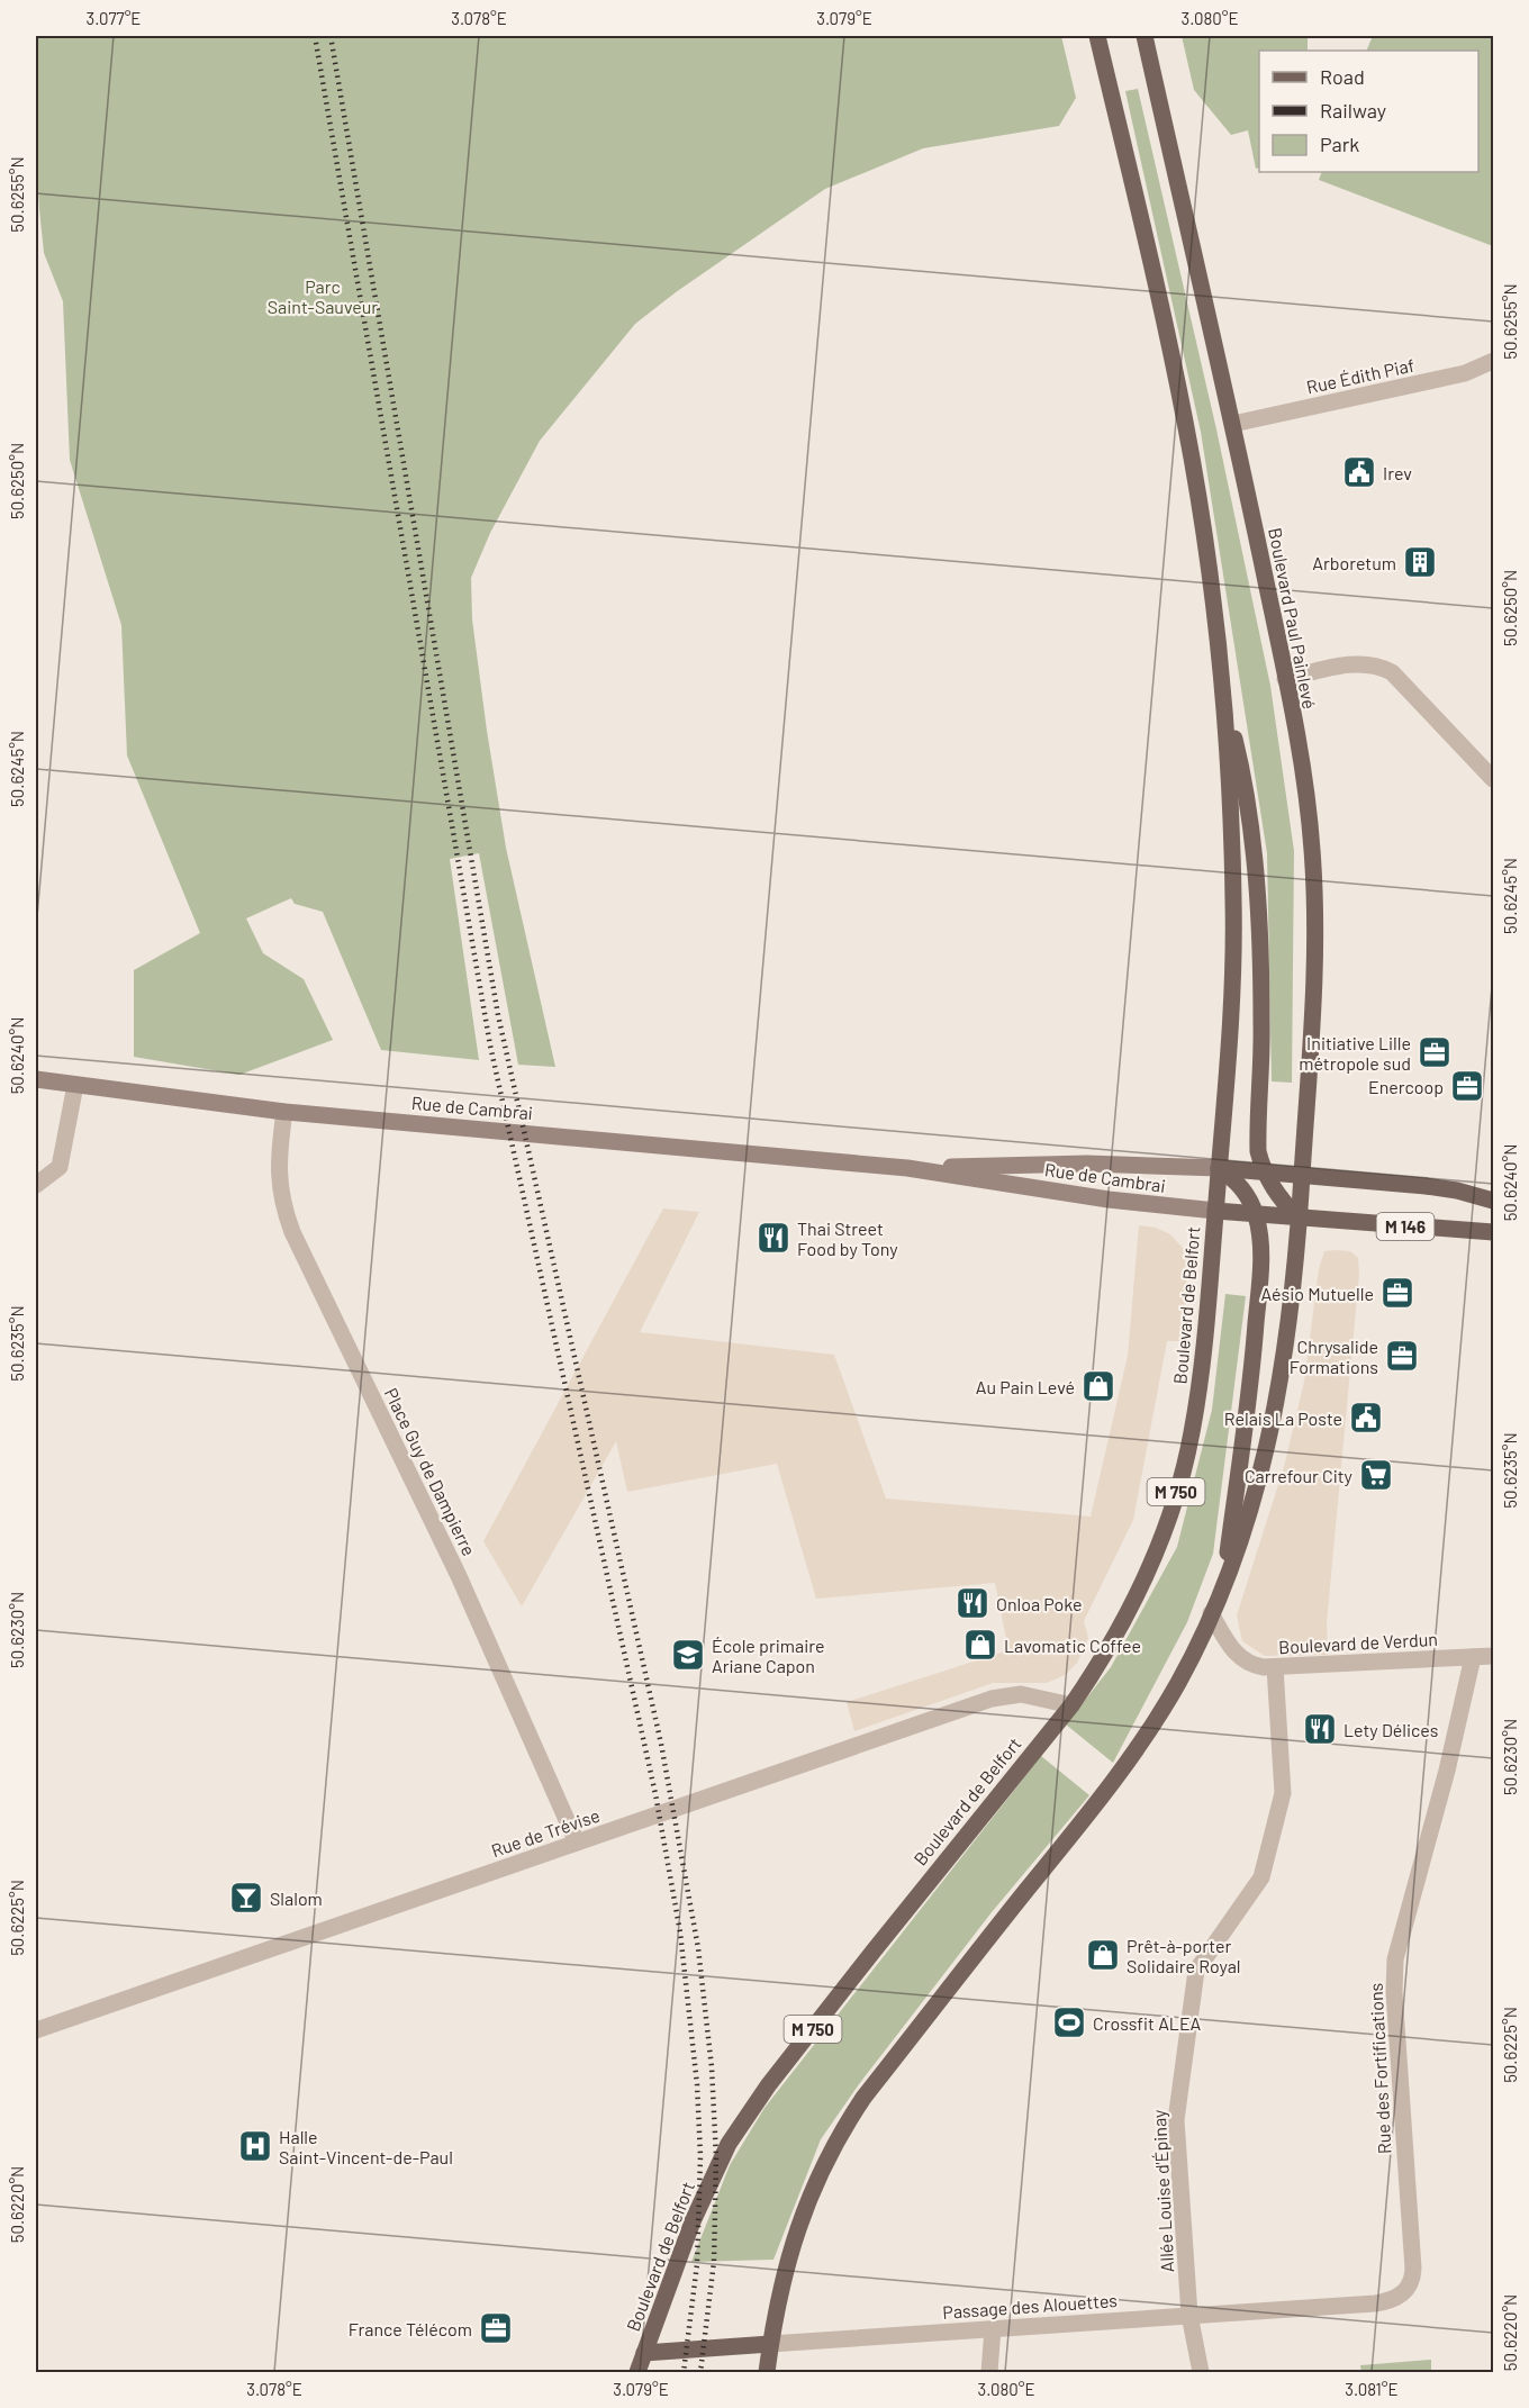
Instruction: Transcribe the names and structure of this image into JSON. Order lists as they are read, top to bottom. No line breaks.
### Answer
{"streets":{"main road":["Boulevard Paul Painlevé","Rue de Cambrai","M 146","Boulevard de Belfort","M 750","Passage des Alouettes"],"street":["Rue Édith Piaf","Place Guy de Dampierre","Boulevard de Verdun","Rue de Trévise","Rue des Fortifications","Allée Louise d'Épinay"]},"crossings":[["Rue Édith Piaf","Boulevard Paul Painlevé"],["Boulevard Paul Painlevé","Rue de Cambrai"],["Boulevard Paul Painlevé","M 146"],["Rue de Cambrai","M 146"],["Rue de Cambrai","Boulevard de Belfort"],["Rue de Cambrai","Place Guy de Dampierre"],["Rue de Cambrai","M 750"],["Boulevard de Belfort","M 750"],["Boulevard de Belfort","Rue de Trévise"],["Boulevard de Belfort","Passage des Alouettes"],["Place Guy de Dampierre","Rue de Trévise"],["Boulevard de Verdun","Rue des Fortifications"],["Boulevard de Verdun","Allée Louise d'Épinay"],["Rue des Fortifications","Passage des Alouettes"],["Allée Louise d'Épinay","Passage des Alouettes"]],"parks":["Parc Saint-Sauveur"],"places":{"public building":["Irev","Relais La Poste"],"building":["Arboretum"],"office":["Initiative Lille métropole sud","Enercoop","Aésio Mutuelle","Chrysalide Formations","France Télécom"],"restaurant":["Thai Street Food by Tony","Onloa Poke","Lety Délices"],"shop":["Au Pain Levé","Lavomatic Coffee","Prêt-à-porter Solidaire Royal"],"supermarket":["Carrefour City"],"school or university":["École primaire Ariane Capon"],"bar":["Slalom"],"sports":["Crossfit ALEA"],"hospital":["Halle Saint-Vincent-de-Paul"]},"legend":["Road","Railway","Park"],"coordinates":["3.077°E","3.078°E","3.079°E","3.080°E","50.6255°N","50.6250°N","50.6245°N","50.6240°N","50.6235°N","50.6230°N","50.6225°N","50.6220°N","3.081°E"]}
